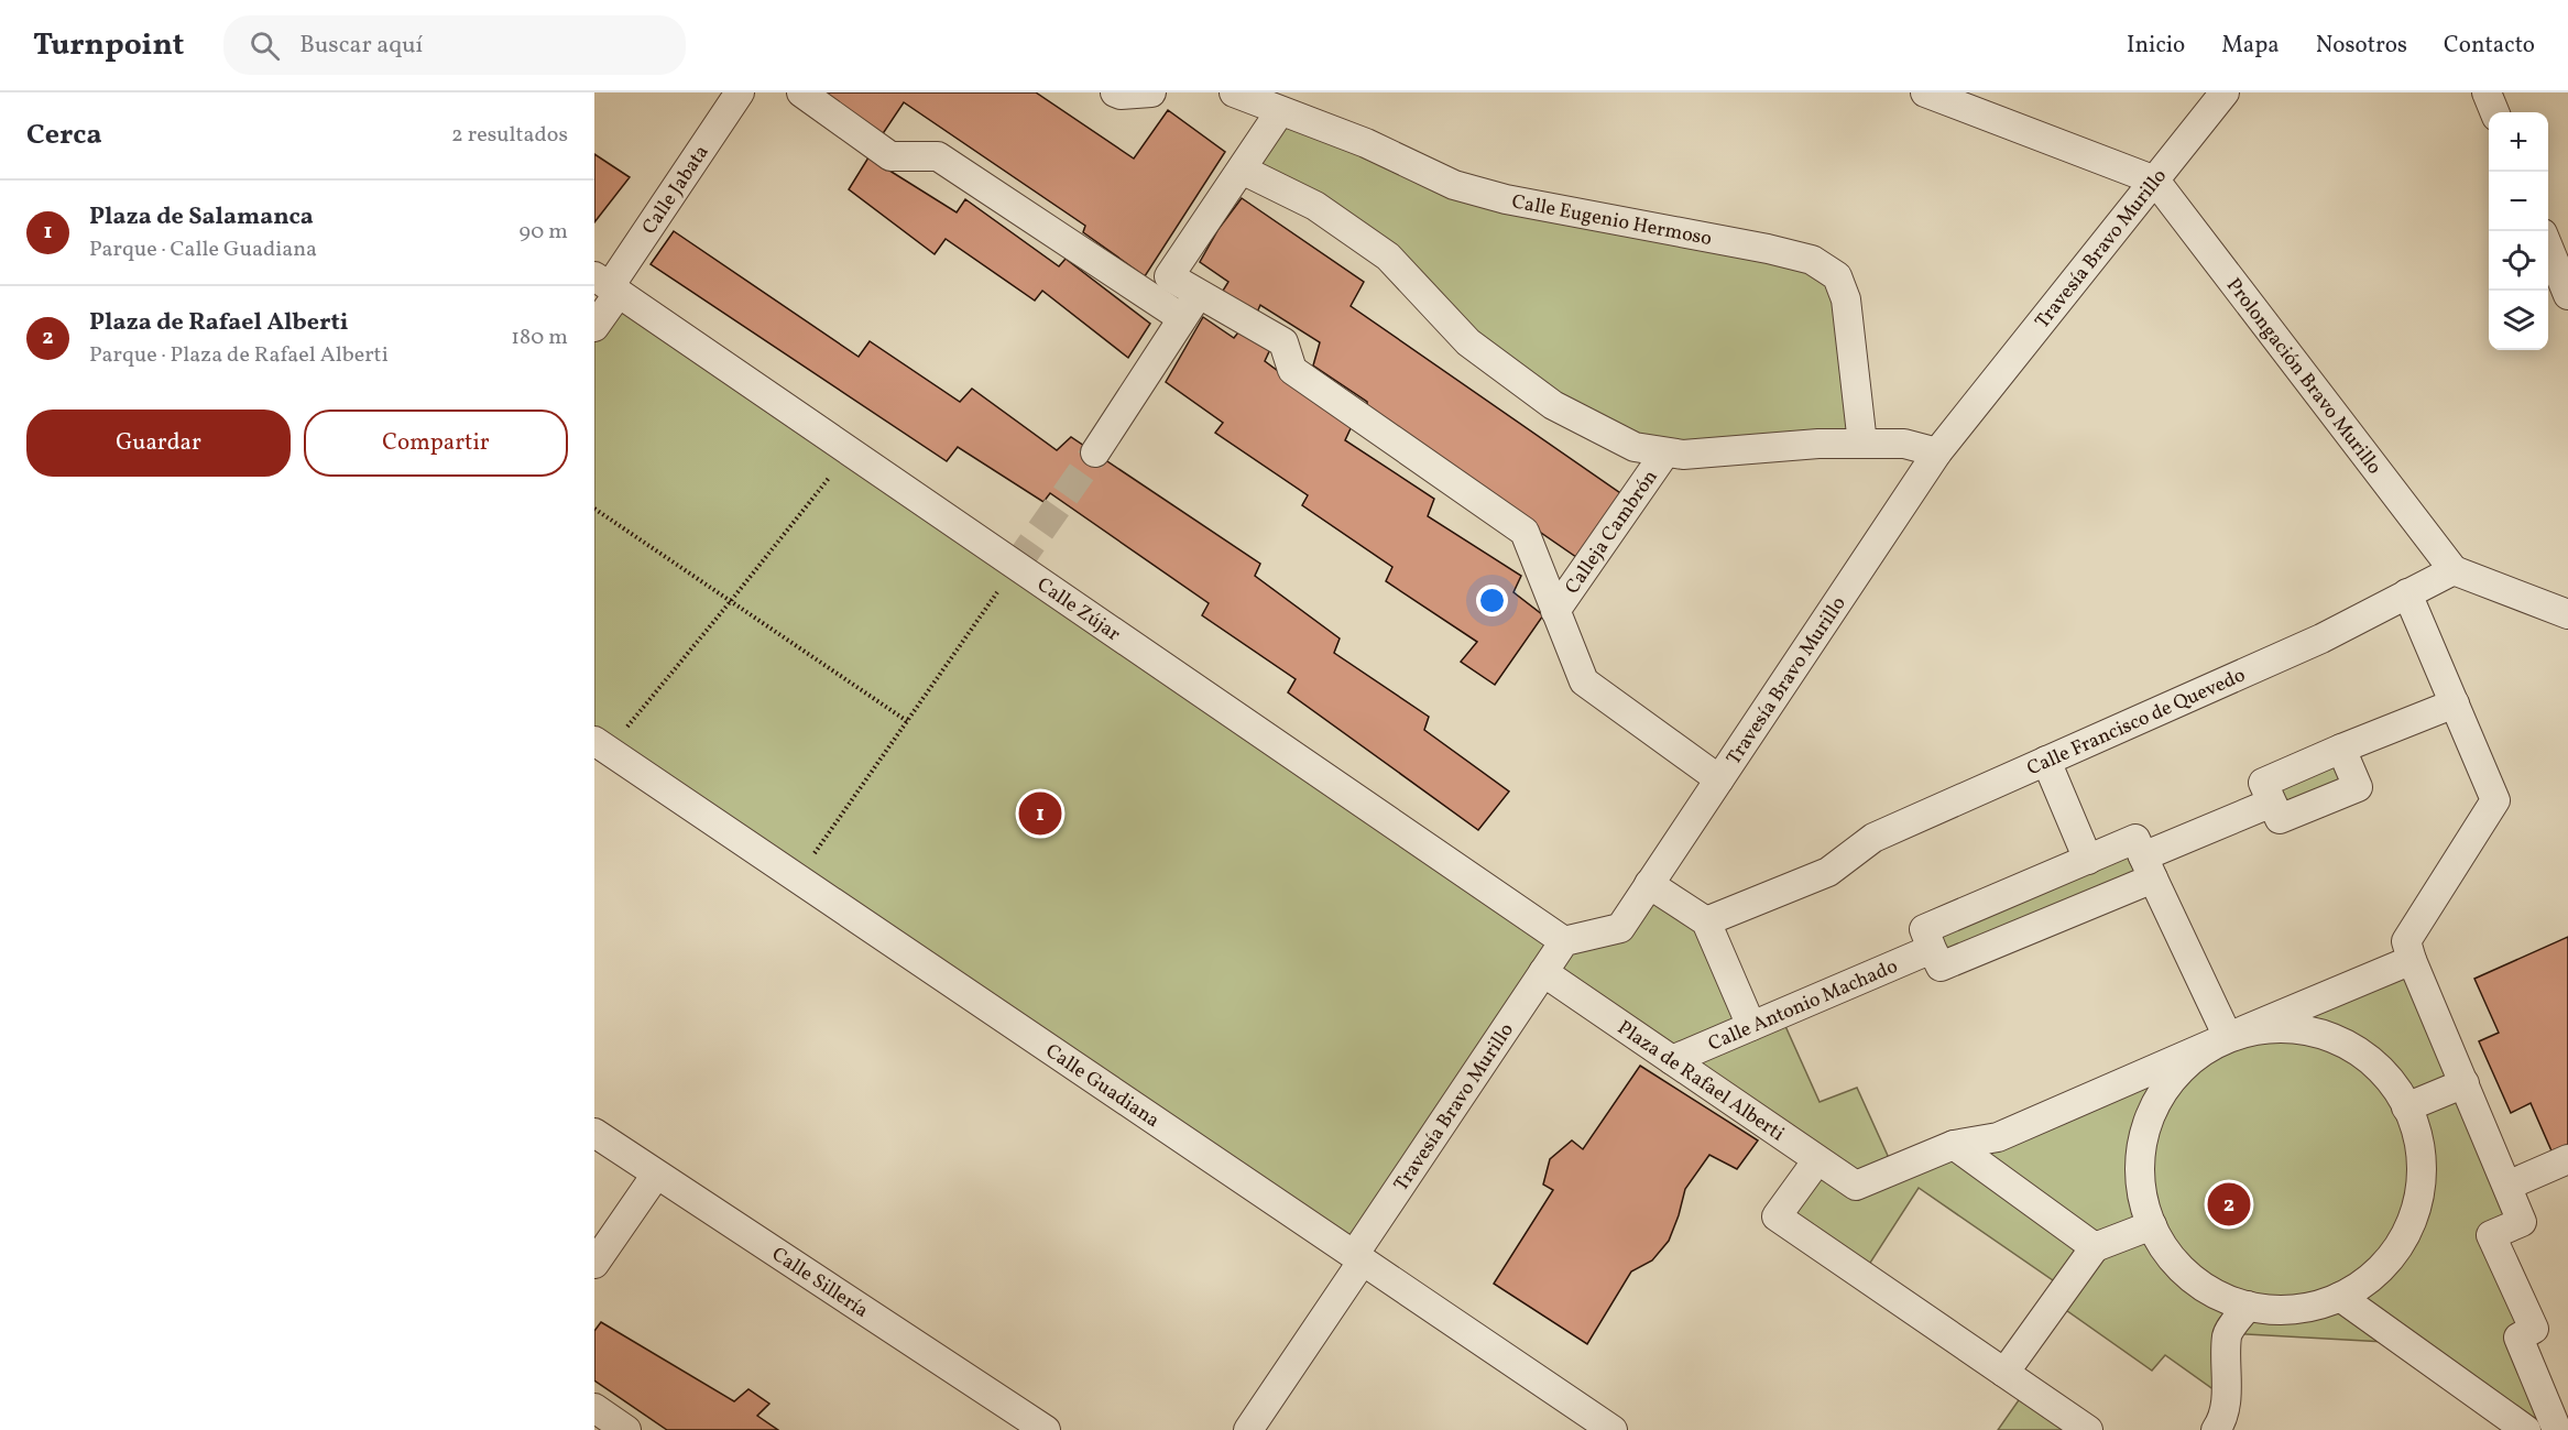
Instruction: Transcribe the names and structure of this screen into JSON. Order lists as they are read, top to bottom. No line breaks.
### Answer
{"streets":{"street":["Calle Jabata","Calle Eugenio Hermoso","Travesía Bravo Murillo","Prolongación Bravo Murillo","Calleja Cambrón","Calle Zújar","Calle Francisco de Quevedo","Calle Antonio Machado","Plaza de Rafael Alberti","Calle Guadiana","Calle Sillería"]},"crossings":[["Calle Jabata","Calle Zújar"],["Travesía Bravo Murillo","Prolongación Bravo Murillo"],["Travesía Bravo Murillo","Calle Zújar"],["Travesía Bravo Murillo","Plaza de Rafael Alberti"],["Travesía Bravo Murillo","Calle Guadiana"],["Prolongación Bravo Murillo","Calle Francisco de Quevedo"],["Calle Antonio Machado","Plaza de Rafael Alberti"]],"page":{"header":"Turnpoint","search":"Buscar aquí","nav":["Inicio","Mapa","Nosotros","Contacto"],"heading":["Cerca","2 resultados"],"map_buttons":["+","−"],"list":[{"mark":"1","name":"Plaza de Salamanca","note":"Parque · Calle Guadiana","value":"90 m"},{"mark":"2","name":"Plaza de Rafael Alberti","note":"Parque · Plaza de Rafael Alberti","value":"180 m"}],"buttons":["Guardar","Compartir"],"pins":["1","2"]}}
